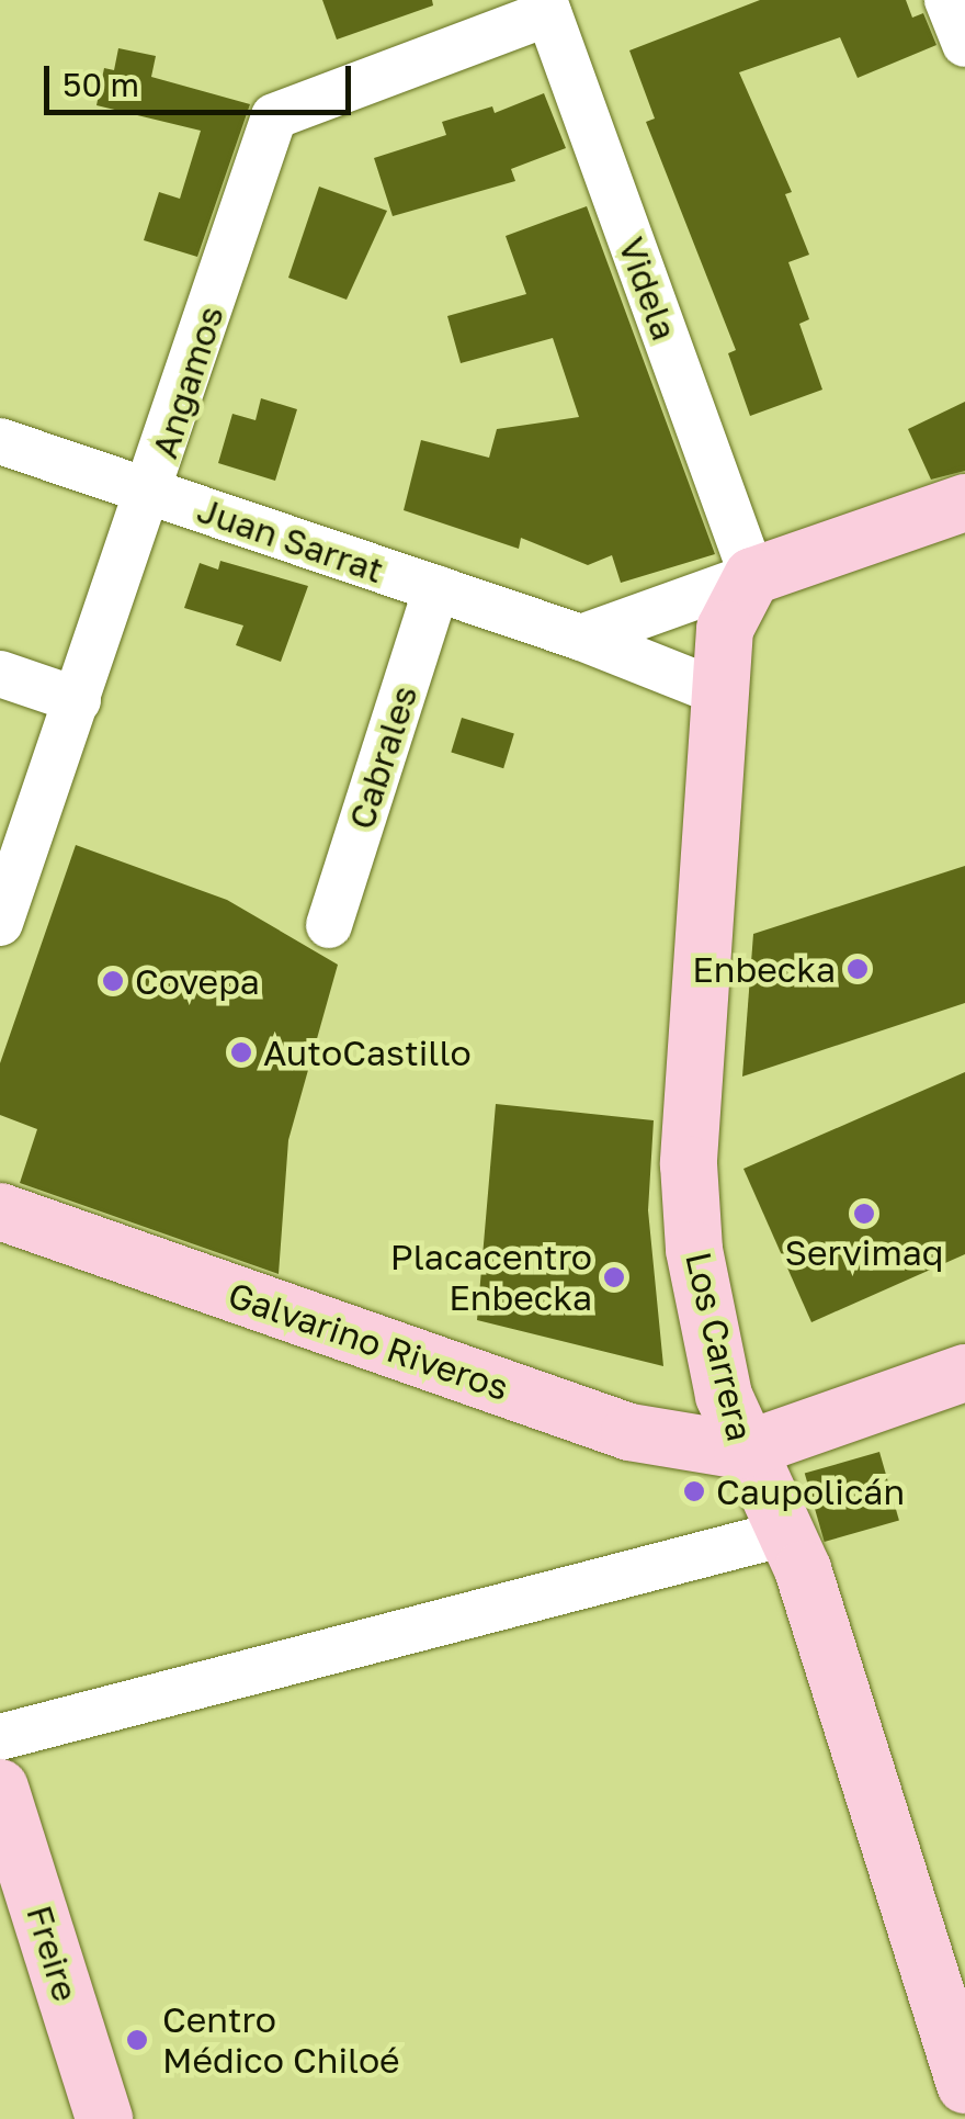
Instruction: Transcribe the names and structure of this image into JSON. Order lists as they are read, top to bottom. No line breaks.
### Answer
{"streets":{"main road":["Galvarino Riveros","Los Carrera","Freire"],"street":["Videla","Angamos","Juan Sarrat","Cabrales"]},"crossings":[["Videla","Angamos"],["Videla","Los Carrera"],["Angamos","Juan Sarrat"],["Juan Sarrat","Cabrales"],["Juan Sarrat","Los Carrera"],["Galvarino Riveros","Los Carrera"]],"places":["Enbecka","Covepa","AutoCastillo","Servimaq","Placacentro Enbecka","Caupolicán","Centro Médico Chiloé"],"scale_bar":"50 m"}
